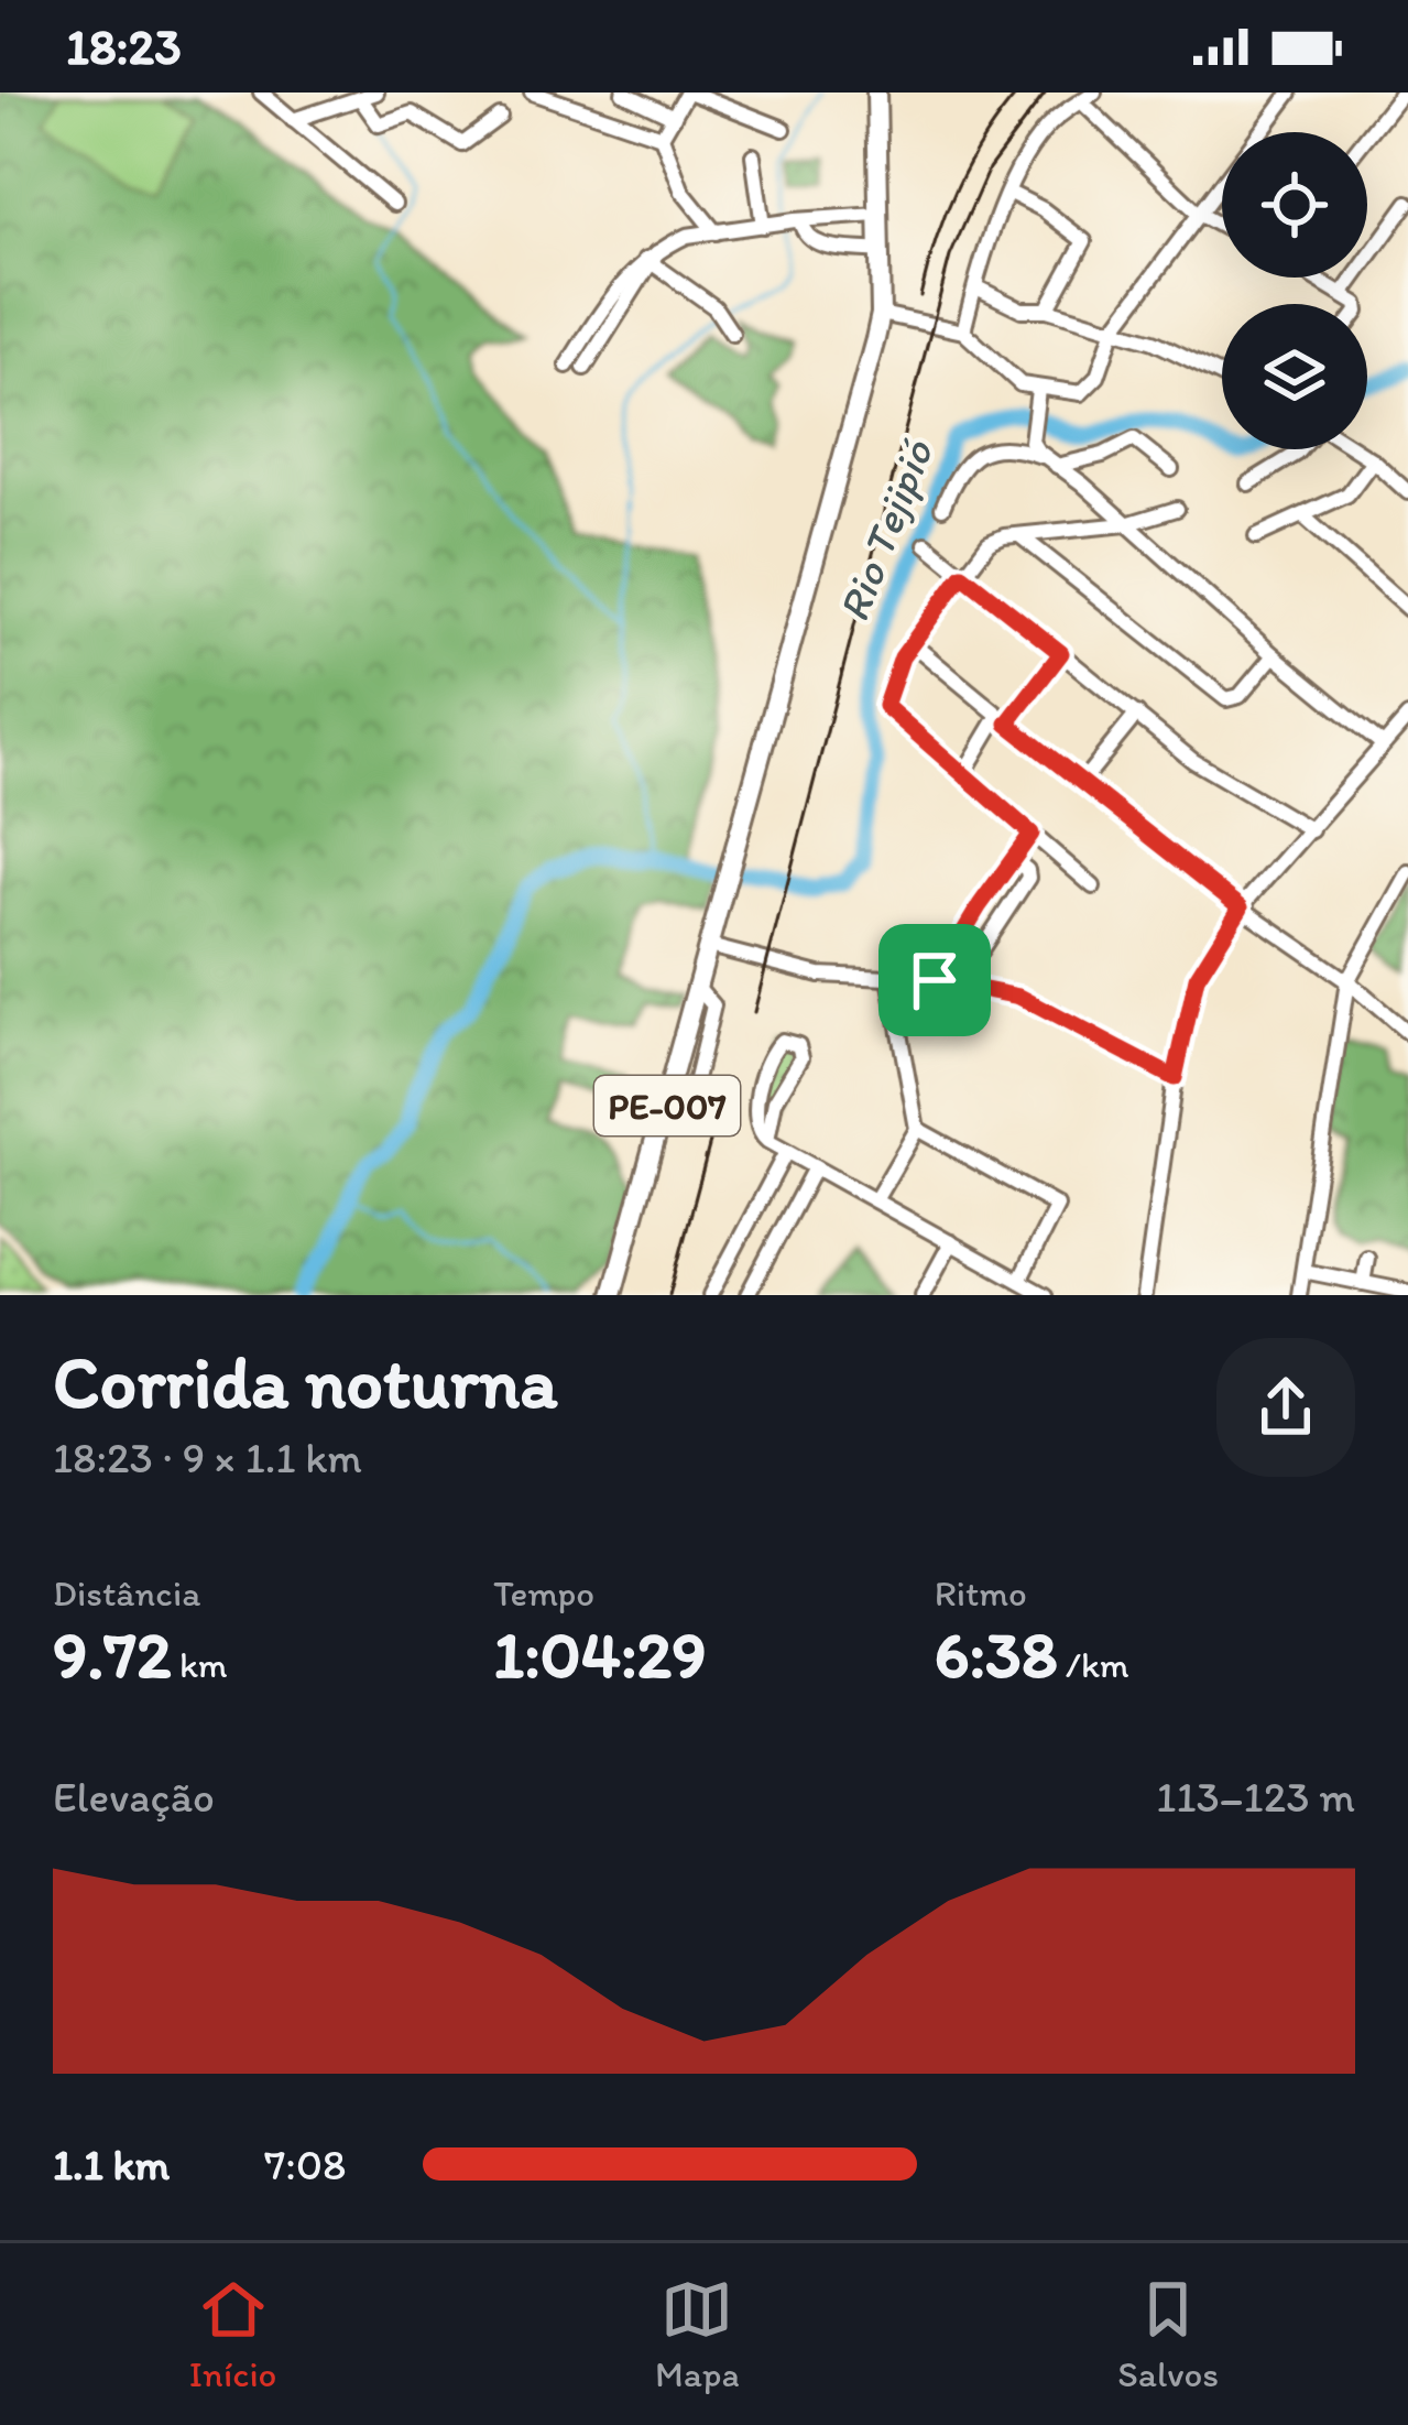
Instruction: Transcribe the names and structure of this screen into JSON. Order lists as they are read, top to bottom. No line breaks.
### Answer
{"streets":{"main road":["PE-007"]},"water":["Rio Tejipió"],"page":{"status":"18:23","heading":["Corrida noturna","18:23 · 9 × 1.1 km"],"stats":[["Distância","9.72 km"],["Tempo","1:04:29"],["Ritmo","6:38 /km"]],"chart":["Elevação","113–123 m"],"list":[{"name":"1.1 km","note":"7:08"}],"tabs":["Início","Mapa","Salvos"]}}
